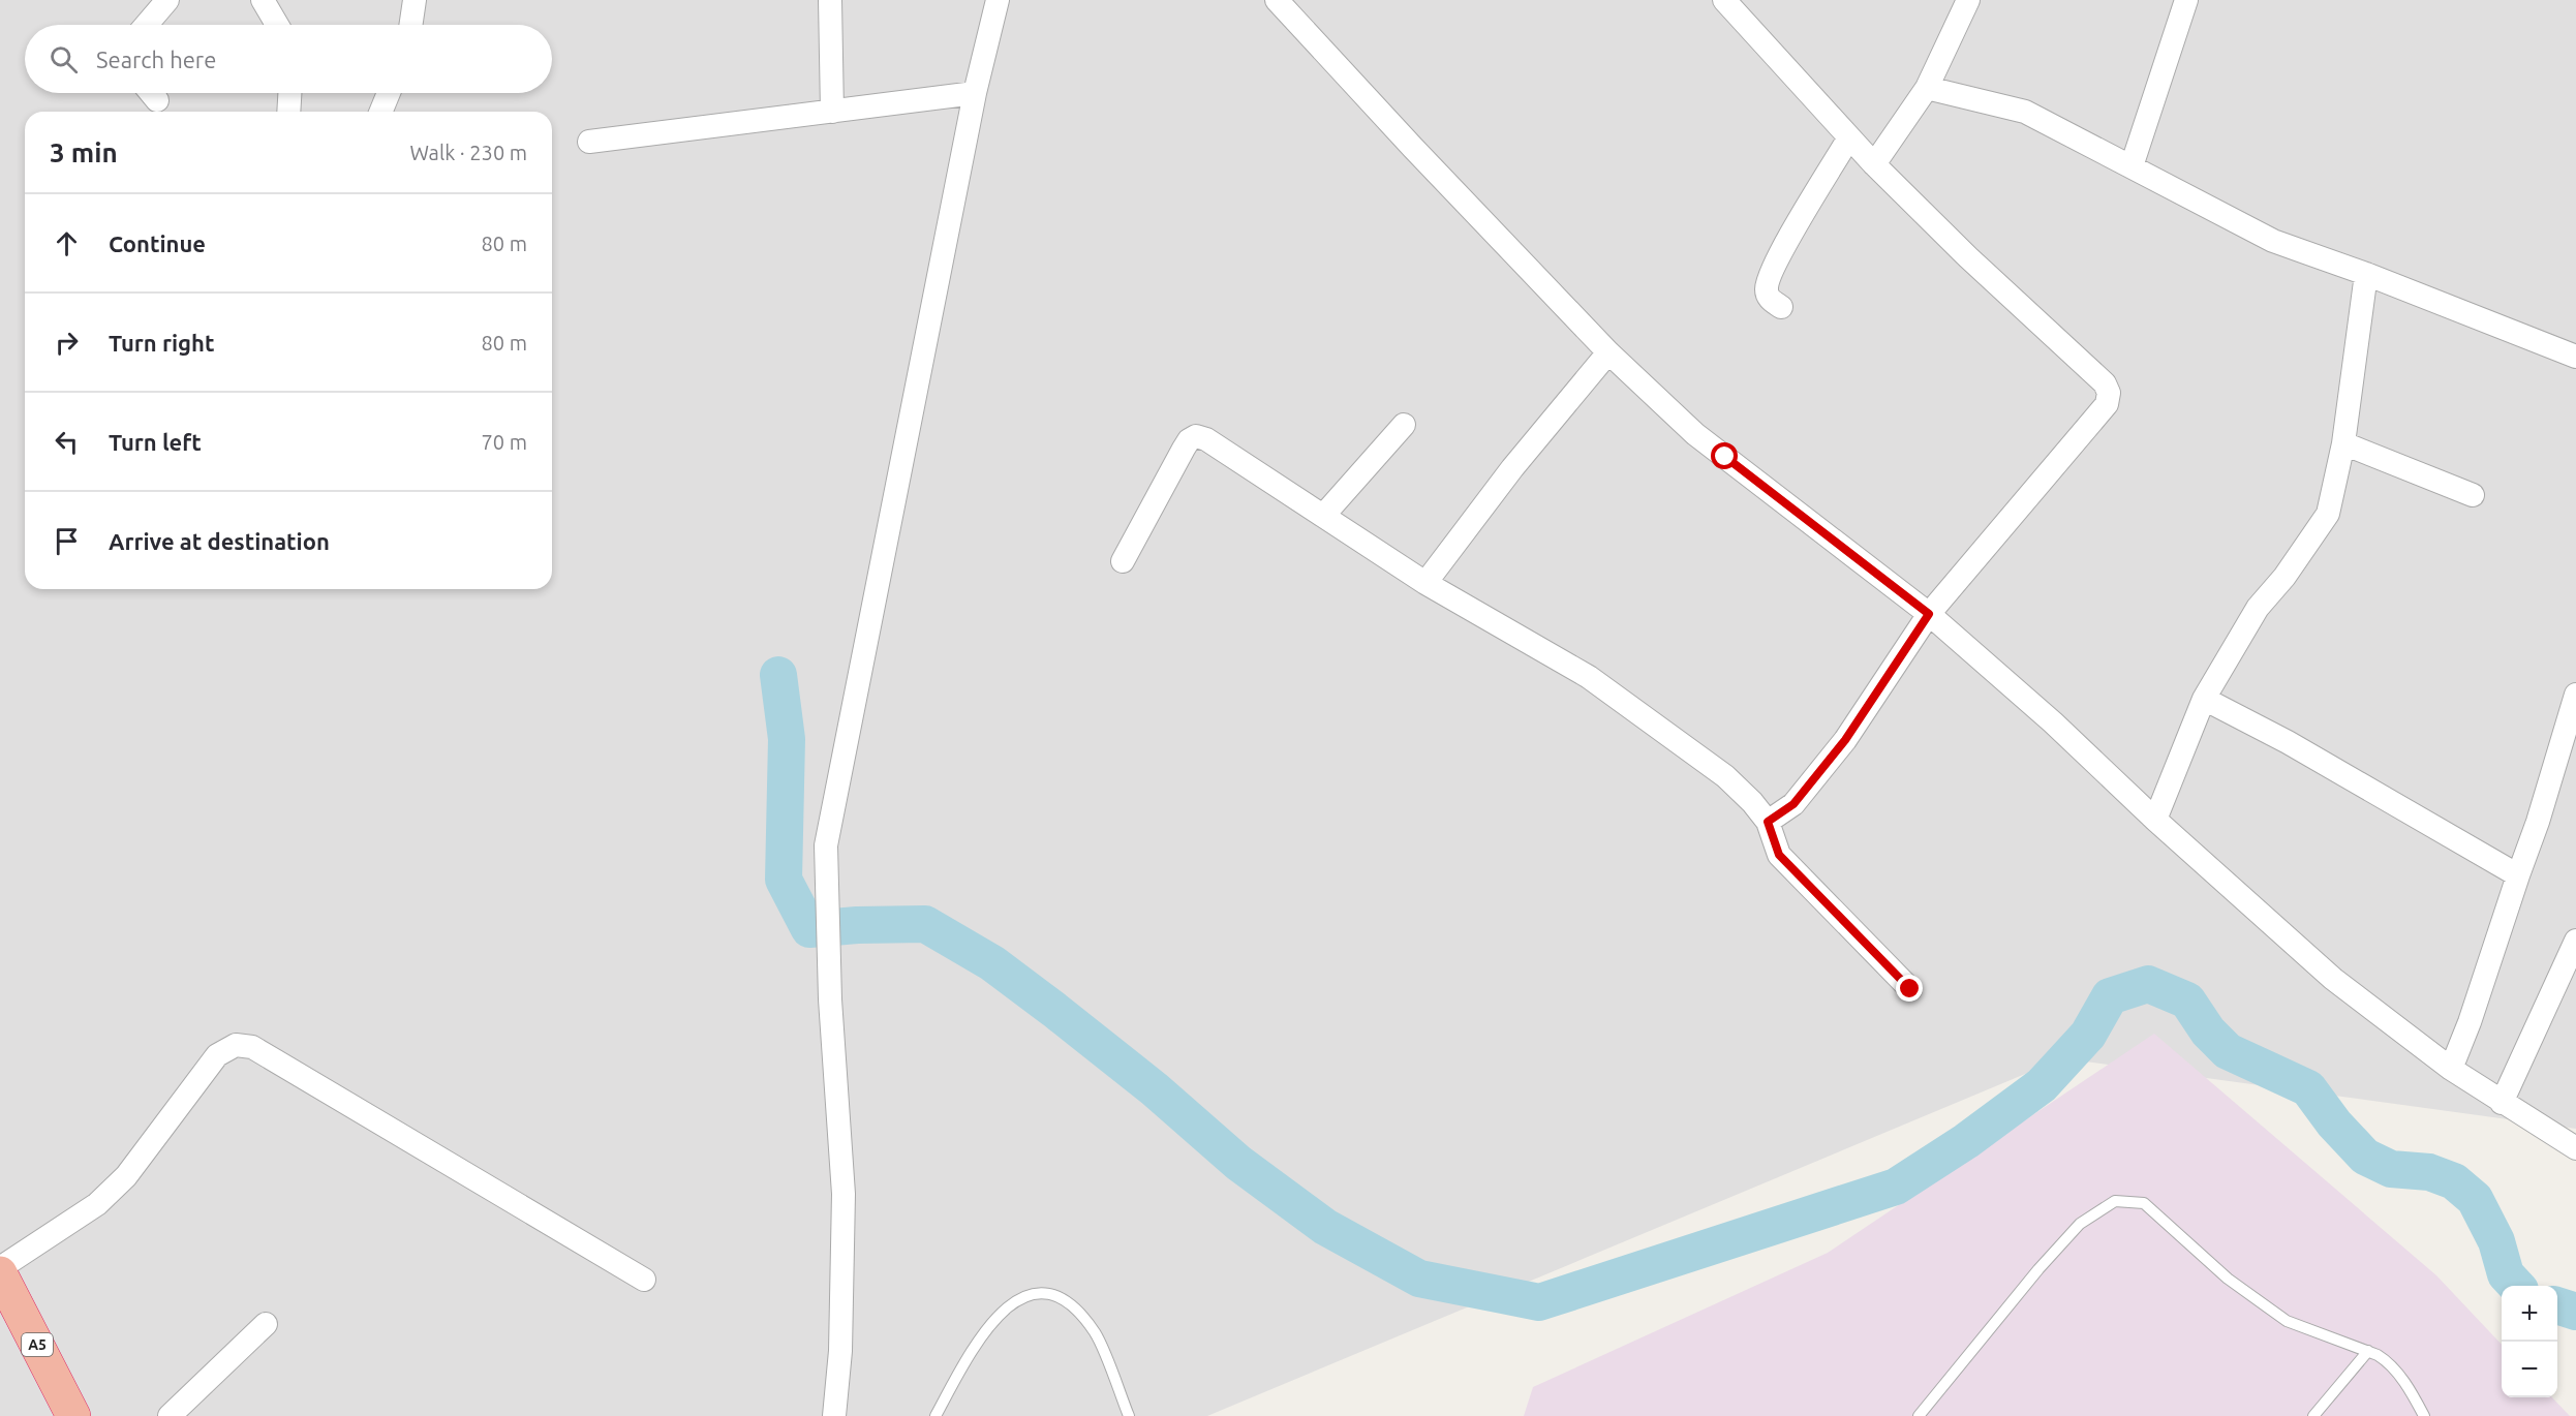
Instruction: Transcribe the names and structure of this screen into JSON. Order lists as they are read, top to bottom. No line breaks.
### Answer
{"streets":{"highway":["A5"]},"page":{"search":"Search here","heading":["3 min","Walk · 230 m"],"list":[["Continue","80 m"],["Turn right","80 m"],["Turn left","70 m"],"Arrive at destination"],"map_buttons":["+","−"]}}
